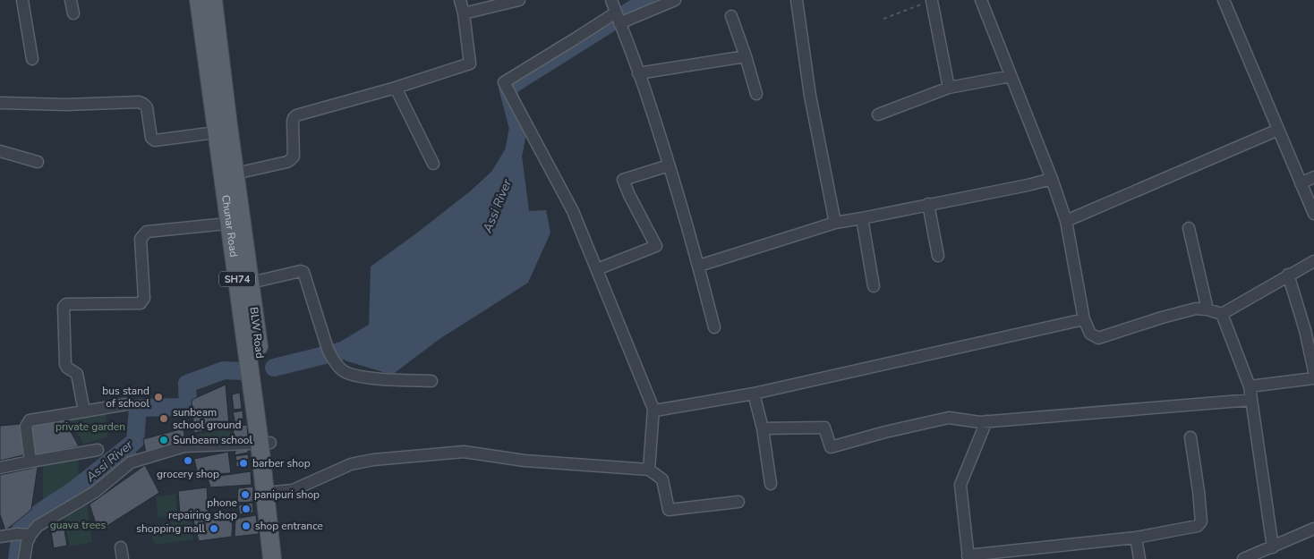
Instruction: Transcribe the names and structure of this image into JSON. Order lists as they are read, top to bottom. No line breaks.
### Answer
{"streets":{"main road":["Chunar Road","SH74","BLW Road"]},"crossings":[["Chunar Road","BLW Road"],["SH74","BLW Road"]],"water":["Assi River"],"parks":["private garden","guava trees"],"places":["bus stand of school","sunbeam school ground","Sunbeam school","grocery shop","barber shop","panipuri shop","phone repairing shop","shop entrance","shopping mall"]}
